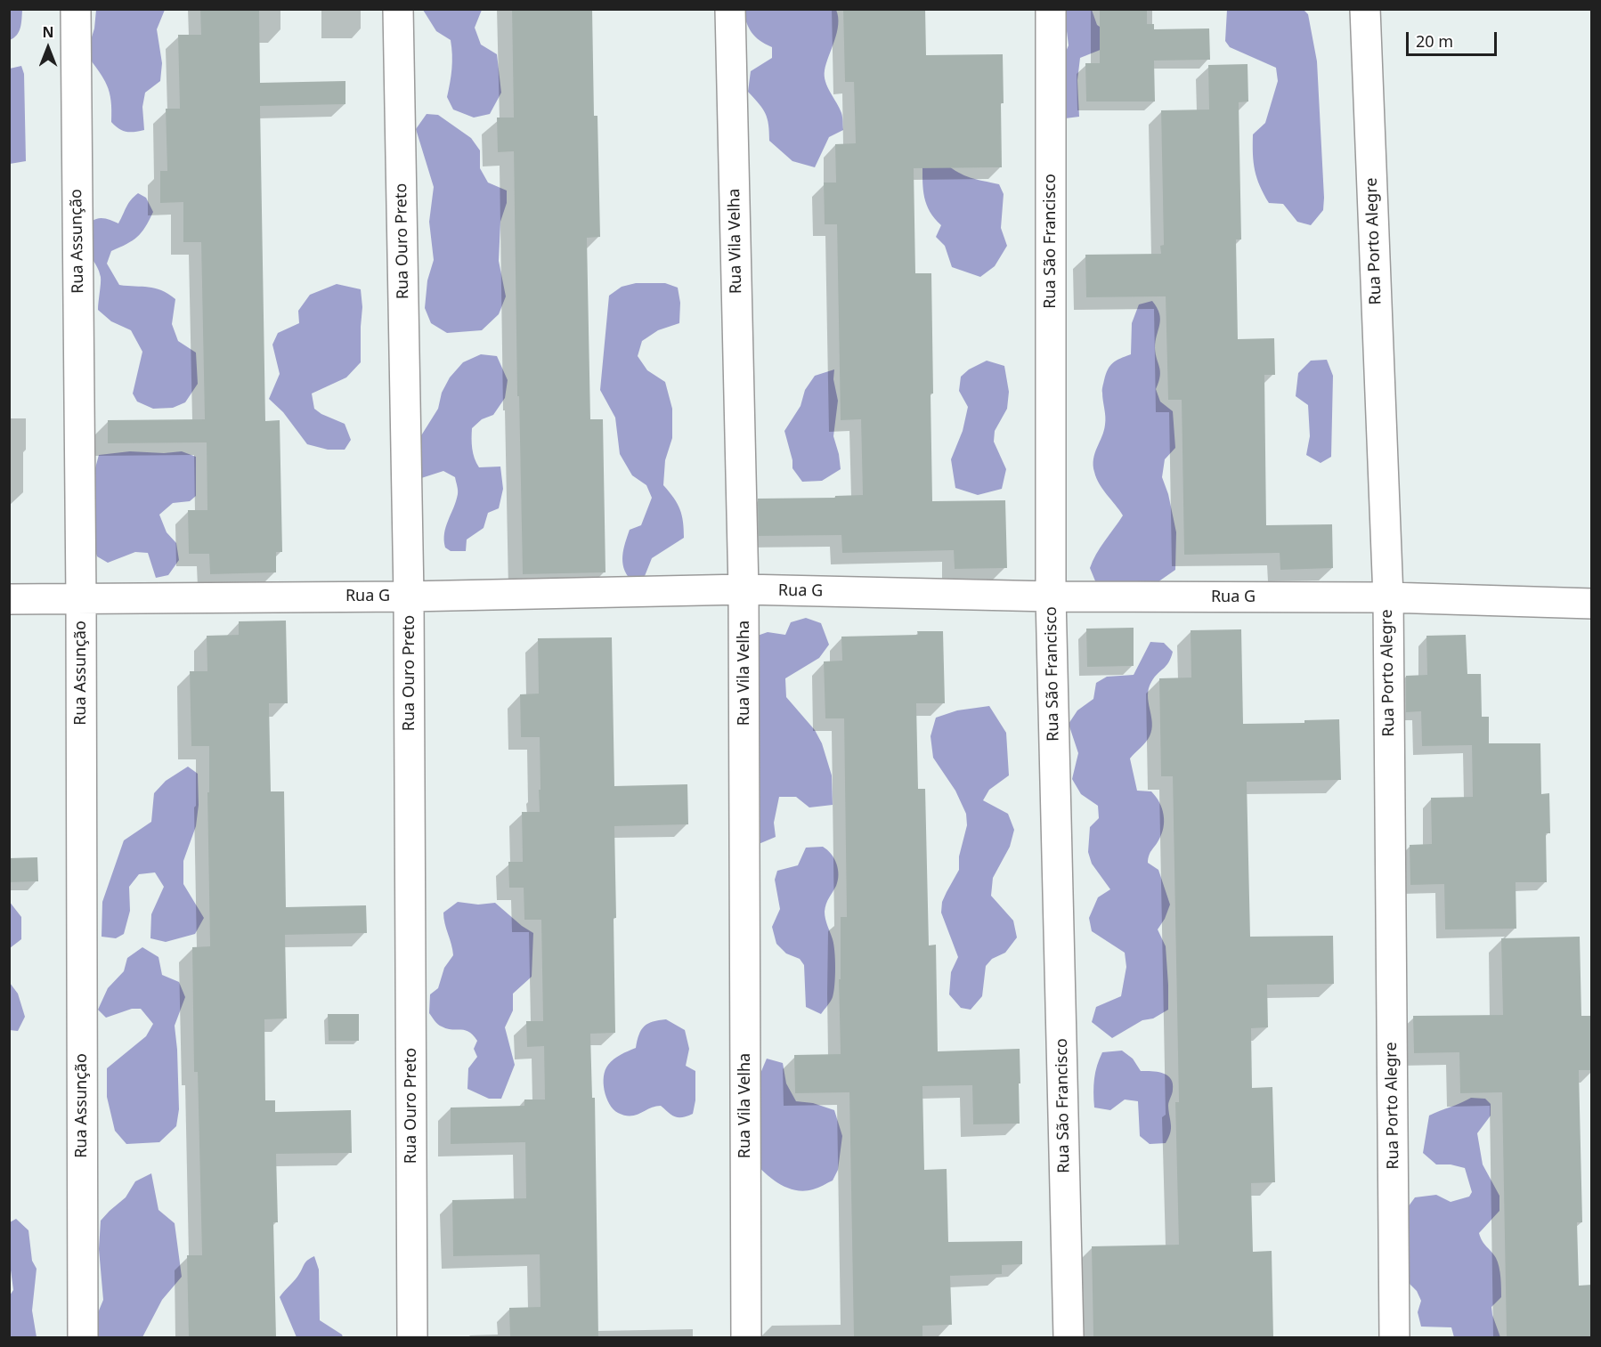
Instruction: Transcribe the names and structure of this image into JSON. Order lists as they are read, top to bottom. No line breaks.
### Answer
{"streets":{"street":["Rua Assunção","Rua Ouro Preto","Rua Vila Velha","Rua São Francisco","Rua Porto Alegre","Rua G"]},"crossings":[["Rua Assunção","Rua G"],["Rua Ouro Preto","Rua G"],["Rua Vila Velha","Rua G"],["Rua São Francisco","Rua G"],["Rua Porto Alegre","Rua G"]],"scale_bar":"20 m","north":"top"}
